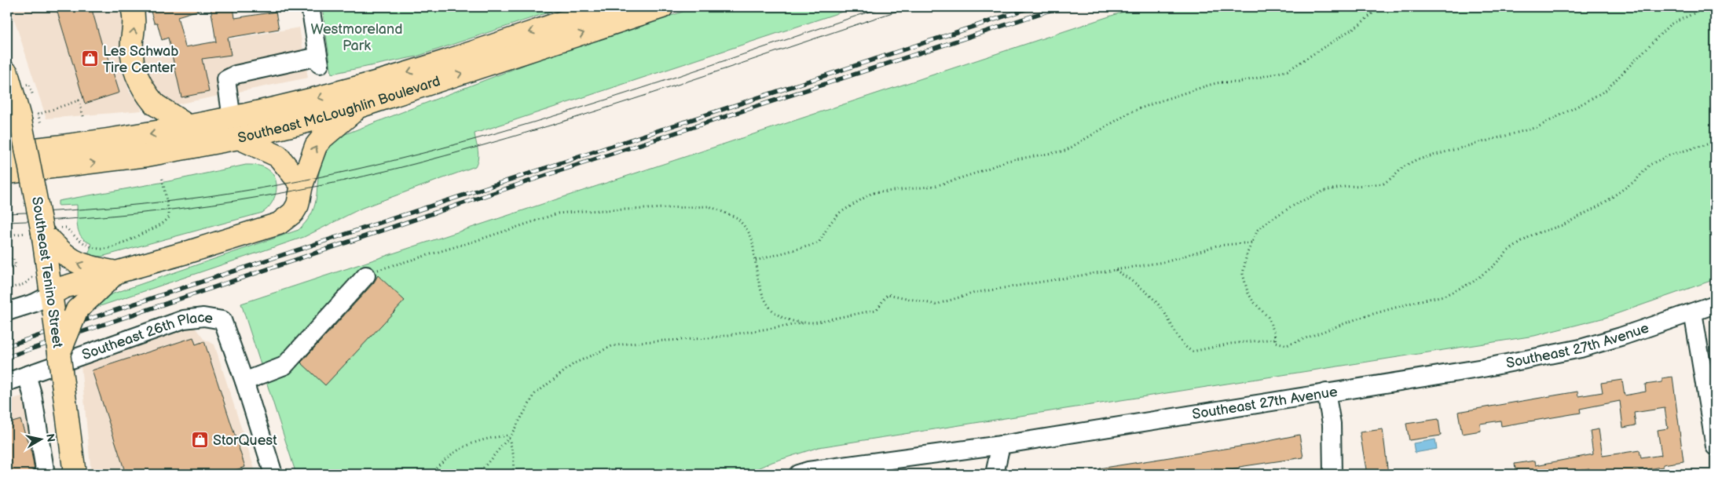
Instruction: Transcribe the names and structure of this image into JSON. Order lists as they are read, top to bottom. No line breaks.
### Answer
{"streets":{"main road":["Southeast McLoughlin Boulevard","Southeast Tenino Street"],"street":["Southeast 26th Place","Southeast 27th Avenue"]},"parks":["Westmoreland Park"],"places":{"shop":["Les Schwab Tire Center","StorQuest"]},"north":"right"}
